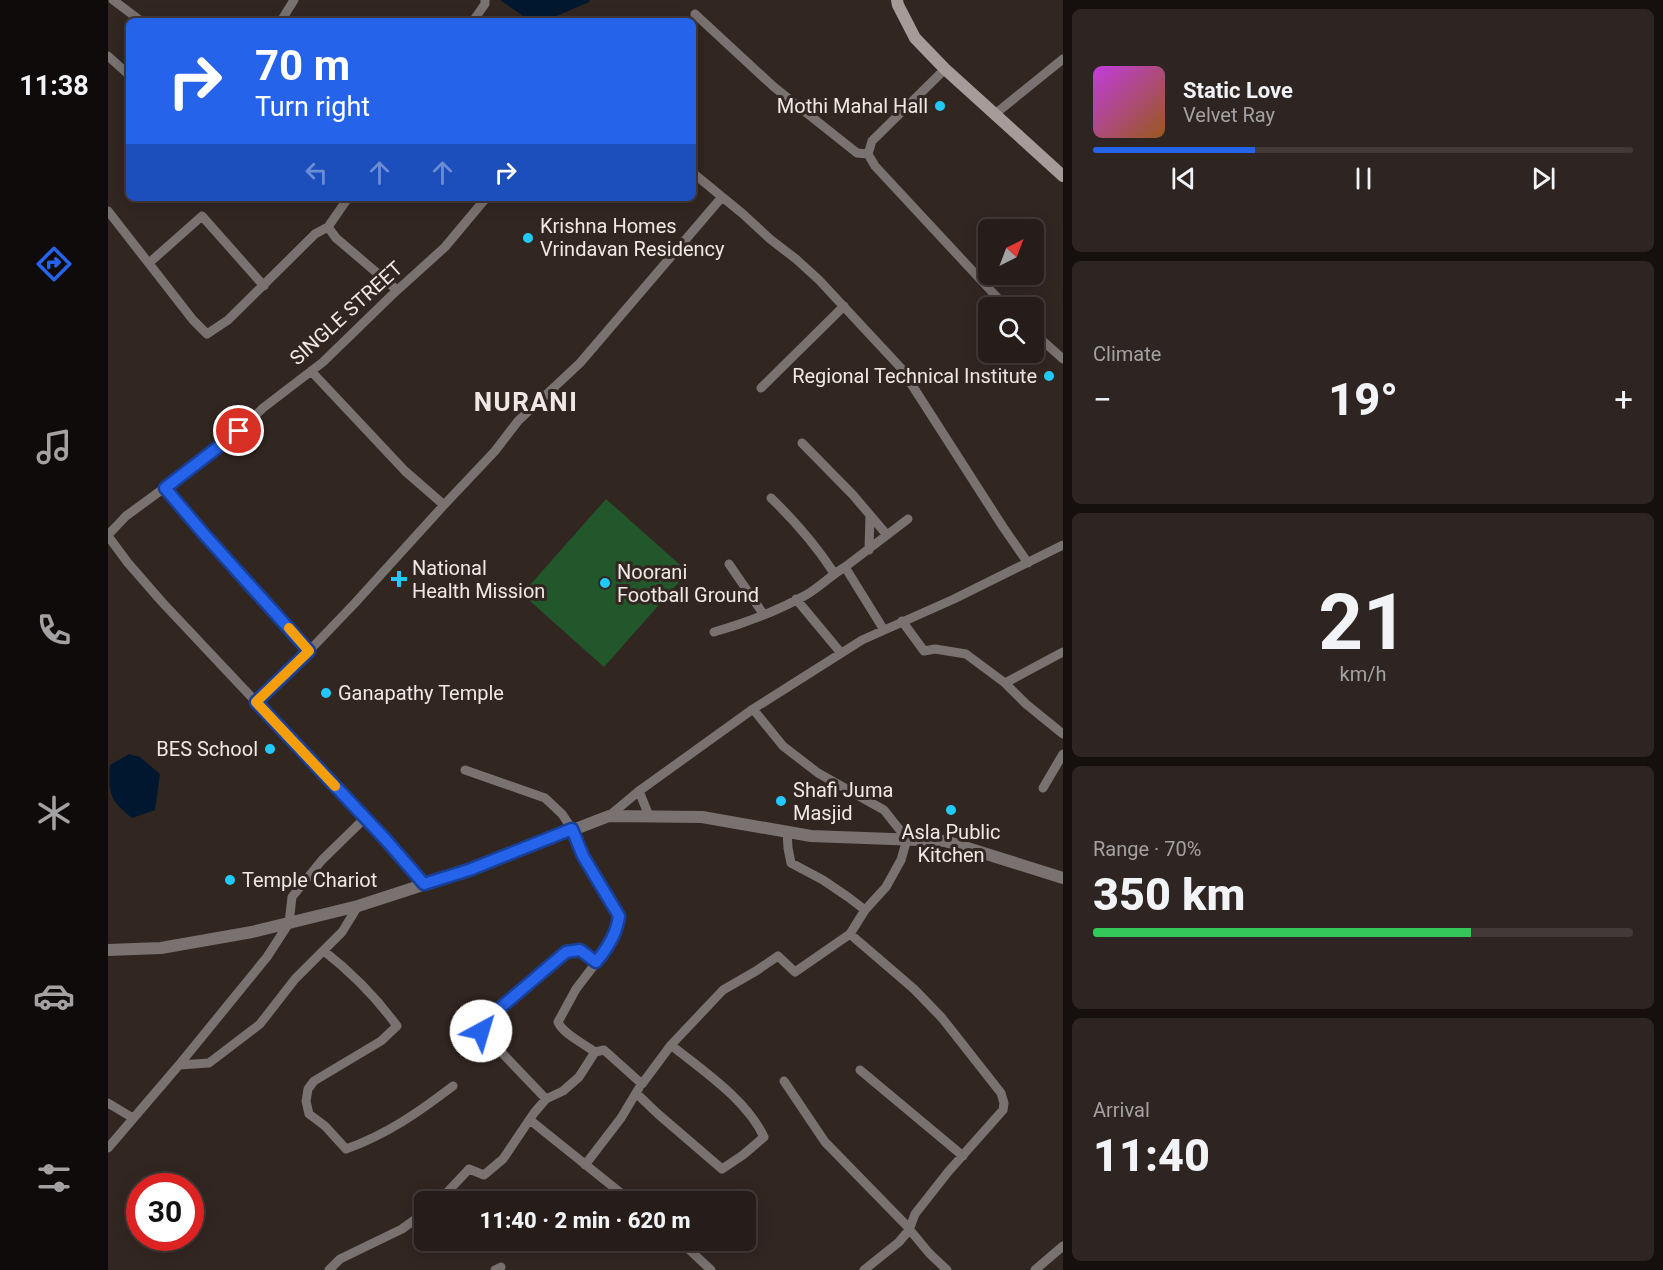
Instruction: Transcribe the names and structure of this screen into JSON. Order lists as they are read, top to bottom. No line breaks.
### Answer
{"streets":{"street":["SINGLE STREET"]},"districts":["NURANI"],"places":{"other":["Mothi Mahal Hall","Krishna Homes Vrindavan Residency","Regional Technical Institute","Noorani Football Ground","Ganapathy Temple","BES School","Shafi Juma Masjid","Asla Public Kitchen","Temple Chariot"],"health":["National Health Mission"]},"north":"top right","page":{"tabs":"11:38","turn":["70 m","Turn right"],"song":["Static Love","Velvet Ray"],"tile":["Climate",["21","km/h"],["Range · 70%","350 km"],["Arrival","11:40"]],"heat":["−","19°","+"],"limit":"30","trip":"11:40 · 2 min · 620 m"}}
